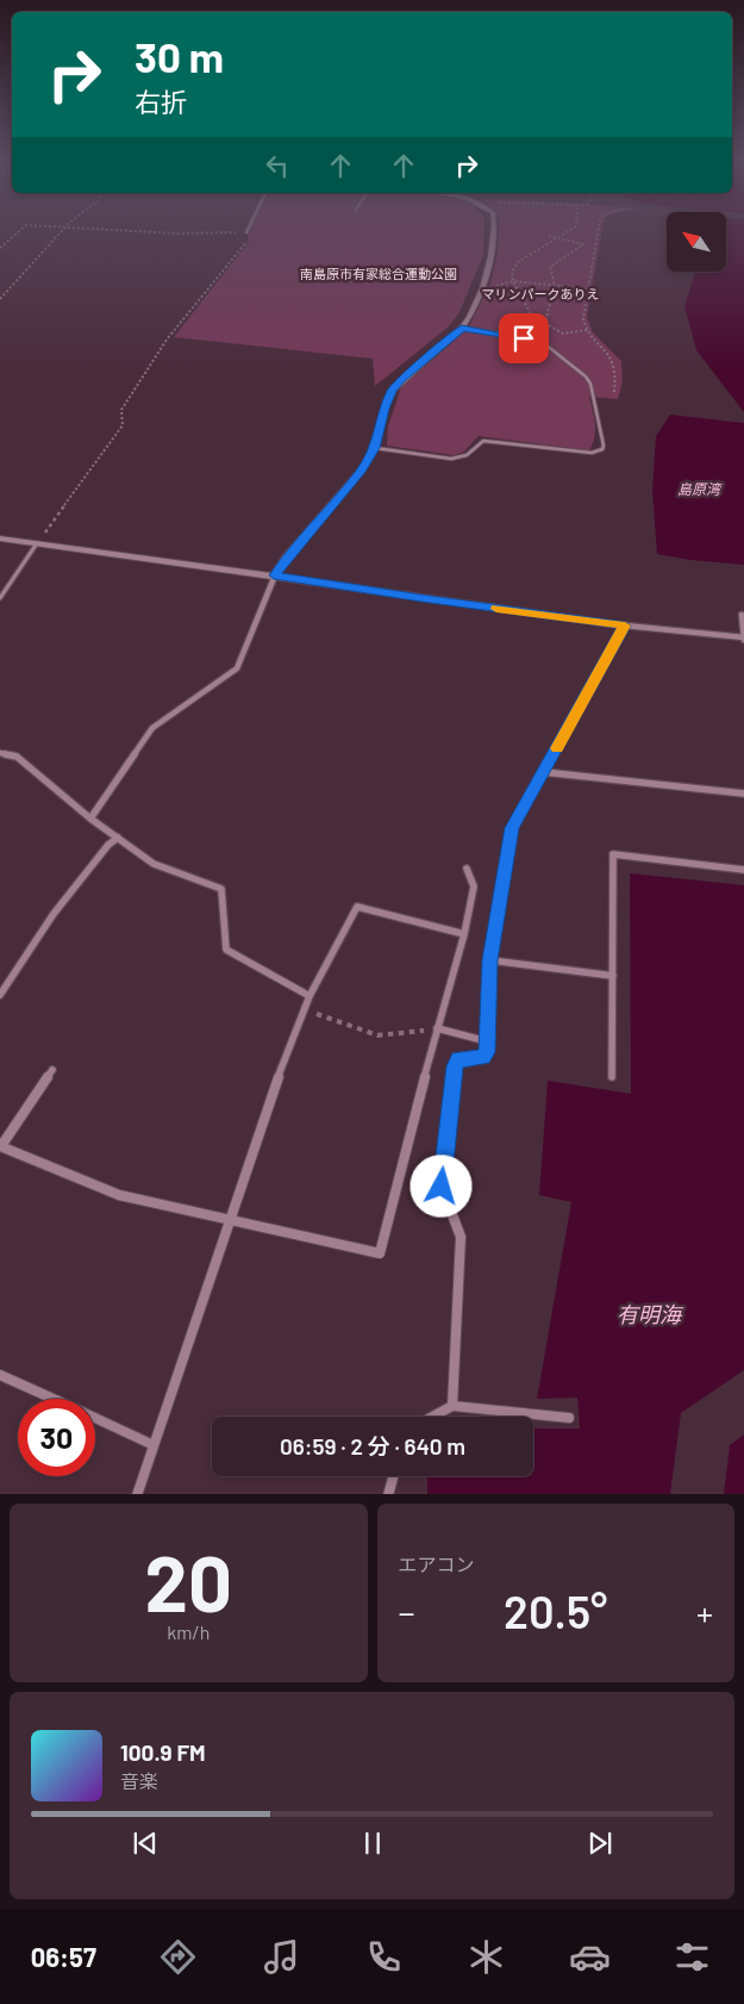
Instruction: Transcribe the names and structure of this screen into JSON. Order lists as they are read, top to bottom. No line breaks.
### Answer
{"water":["島原湾","有明海"],"parks":["南島原市有家総合運動公園","マリンパークありえ"],"north":"top left","page":{"turn":["30 m","右折"],"limit":"30","trip":"06:59 · 2 分 · 640 m","tile":[["20","km/h"],"エアコン"],"heat":["−","20.5°","+"],"song":["100.9 FM","音楽"],"tabs":"06:57"}}
